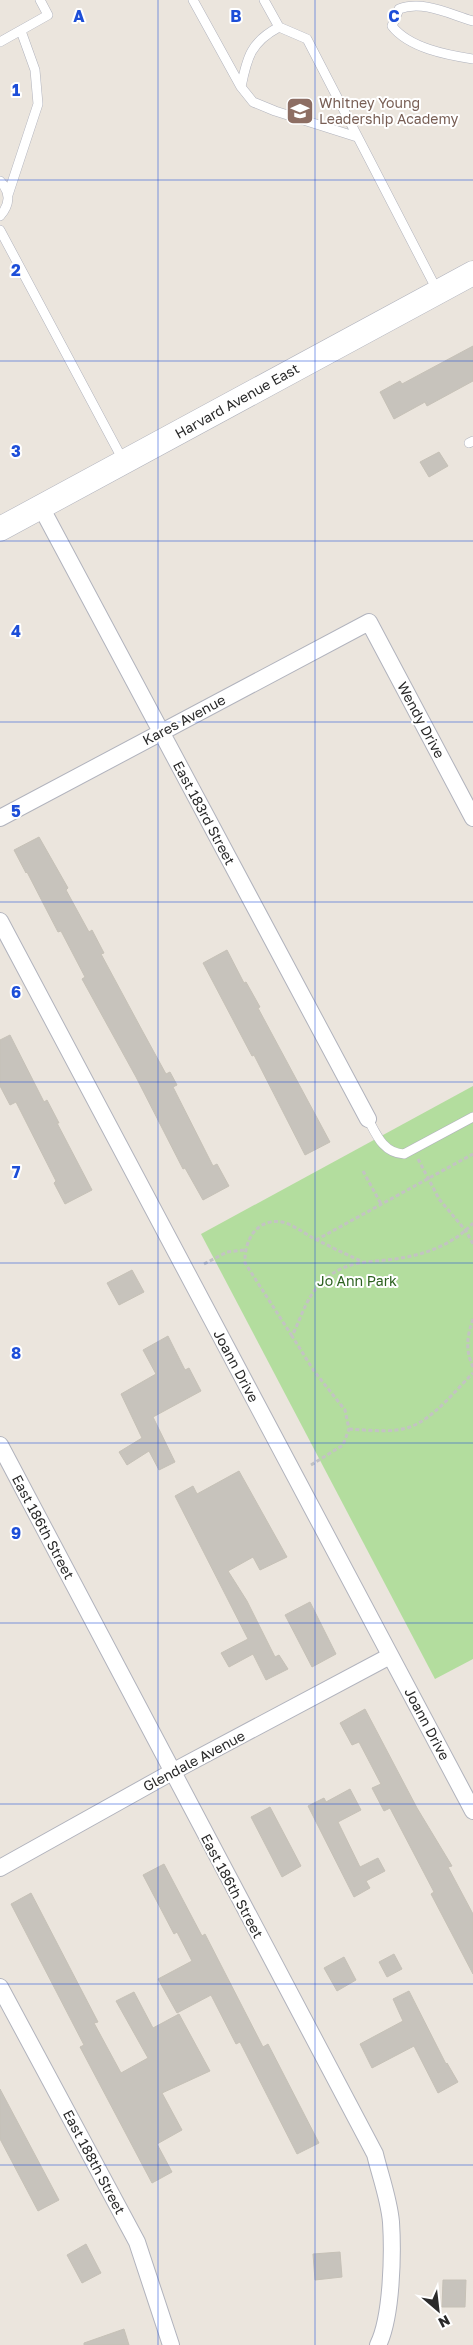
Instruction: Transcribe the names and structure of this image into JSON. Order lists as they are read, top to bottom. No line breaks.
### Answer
{"streets":{"main road":["Harvard Avenue East"],"street":["Kares Avenue","Wendy Drive","East 183rd Street","Joann Drive","East 186th Street","Glendale Avenue","East 188th Street"]},"crossings":[["Harvard Avenue East","East 183rd Street"],["Kares Avenue","Wendy Drive"],["Kares Avenue","East 183rd Street"],["Joann Drive","Glendale Avenue"],["East 186th Street","Glendale Avenue"]],"parks":["Jo Ann Park"],"places":{"school or university":["Whitney Young Leadership Academy"]},"north":"bottom right","grid":{"columns":["A","B","C"],"rows":["1","2","3","4","5","6","7","8","9"]}}
